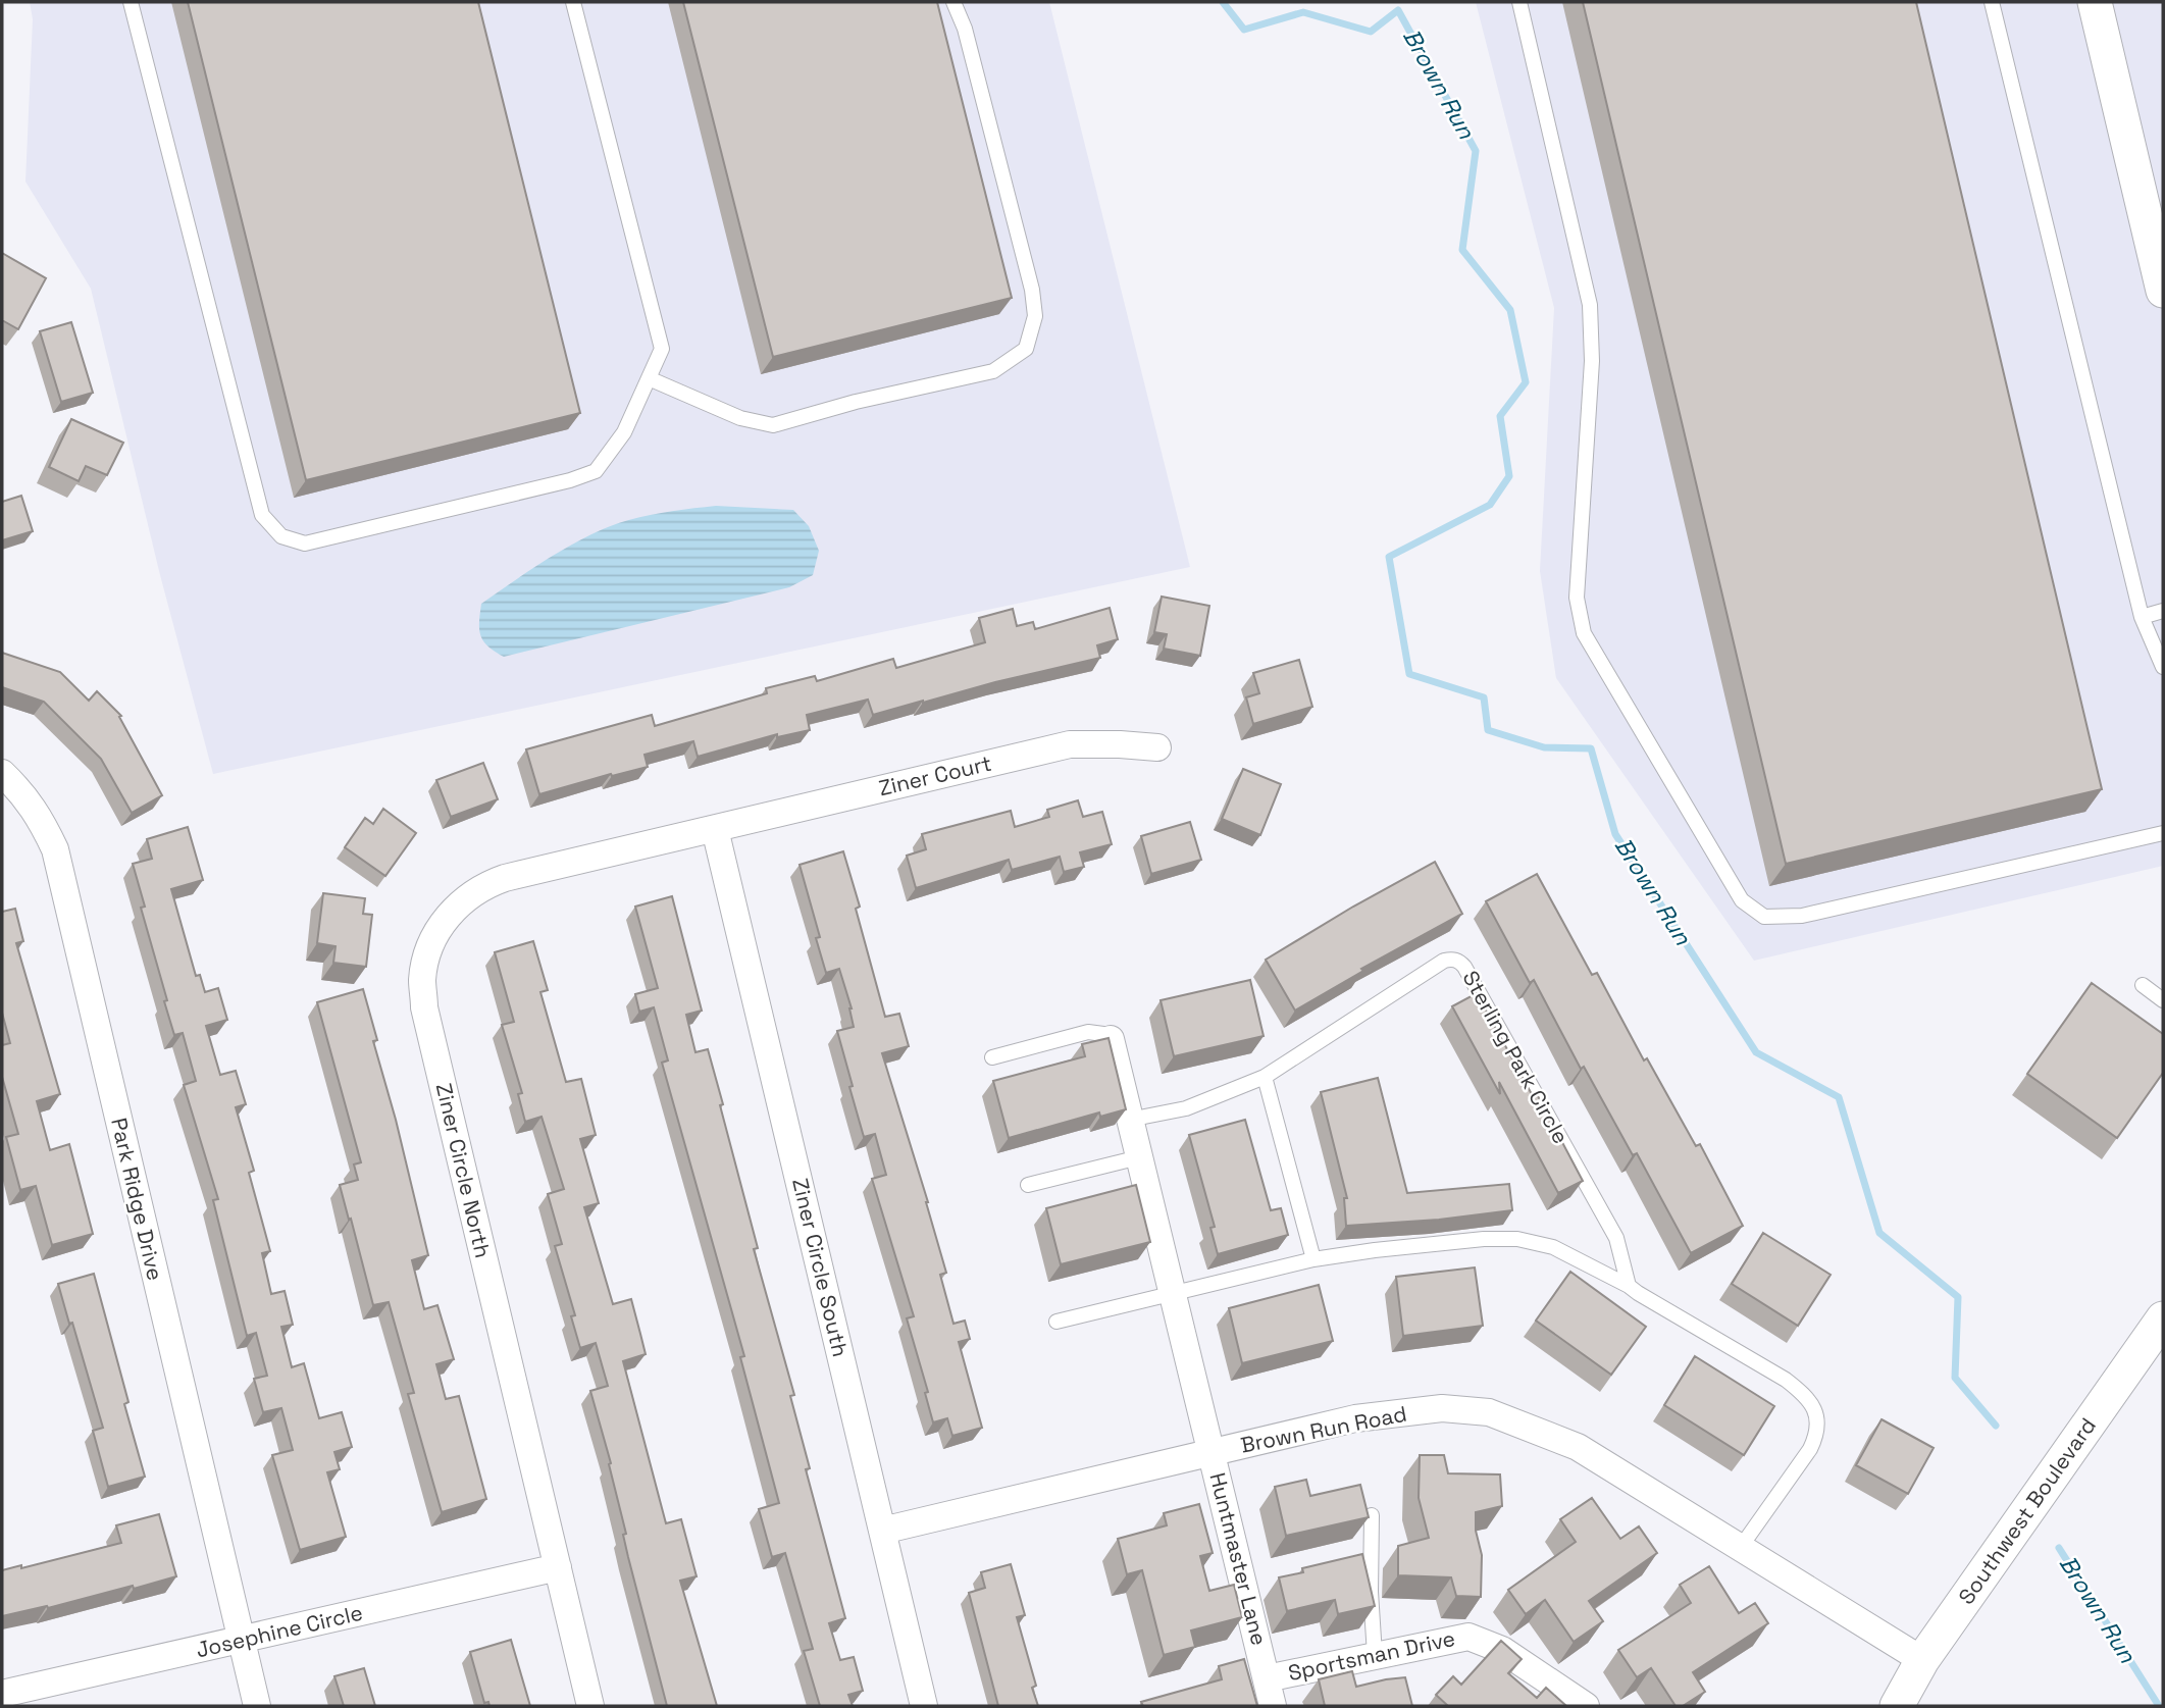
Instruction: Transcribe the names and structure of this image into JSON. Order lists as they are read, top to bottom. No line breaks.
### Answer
{"streets":{"street":["Ziner Court","Ziner Circle North","Park Ridge Drive","Ziner Circle South","Brown Run Road","Southwest Boulevard","Huntmaster Lane","Josephine Circle","Sportsman Drive"],"lane":["Sterling Park Circle"]},"crossings":[["Ziner Court","Ziner Circle North"],["Ziner Court","Ziner Circle South"],["Ziner Circle North","Ziner Circle South"],["Ziner Circle North","Josephine Circle"],["Park Ridge Drive","Josephine Circle"],["Ziner Circle South","Brown Run Road"],["Brown Run Road","Southwest Boulevard"],["Brown Run Road","Huntmaster Lane"],["Huntmaster Lane","Sportsman Drive"]],"water":["Brown Run"]}
